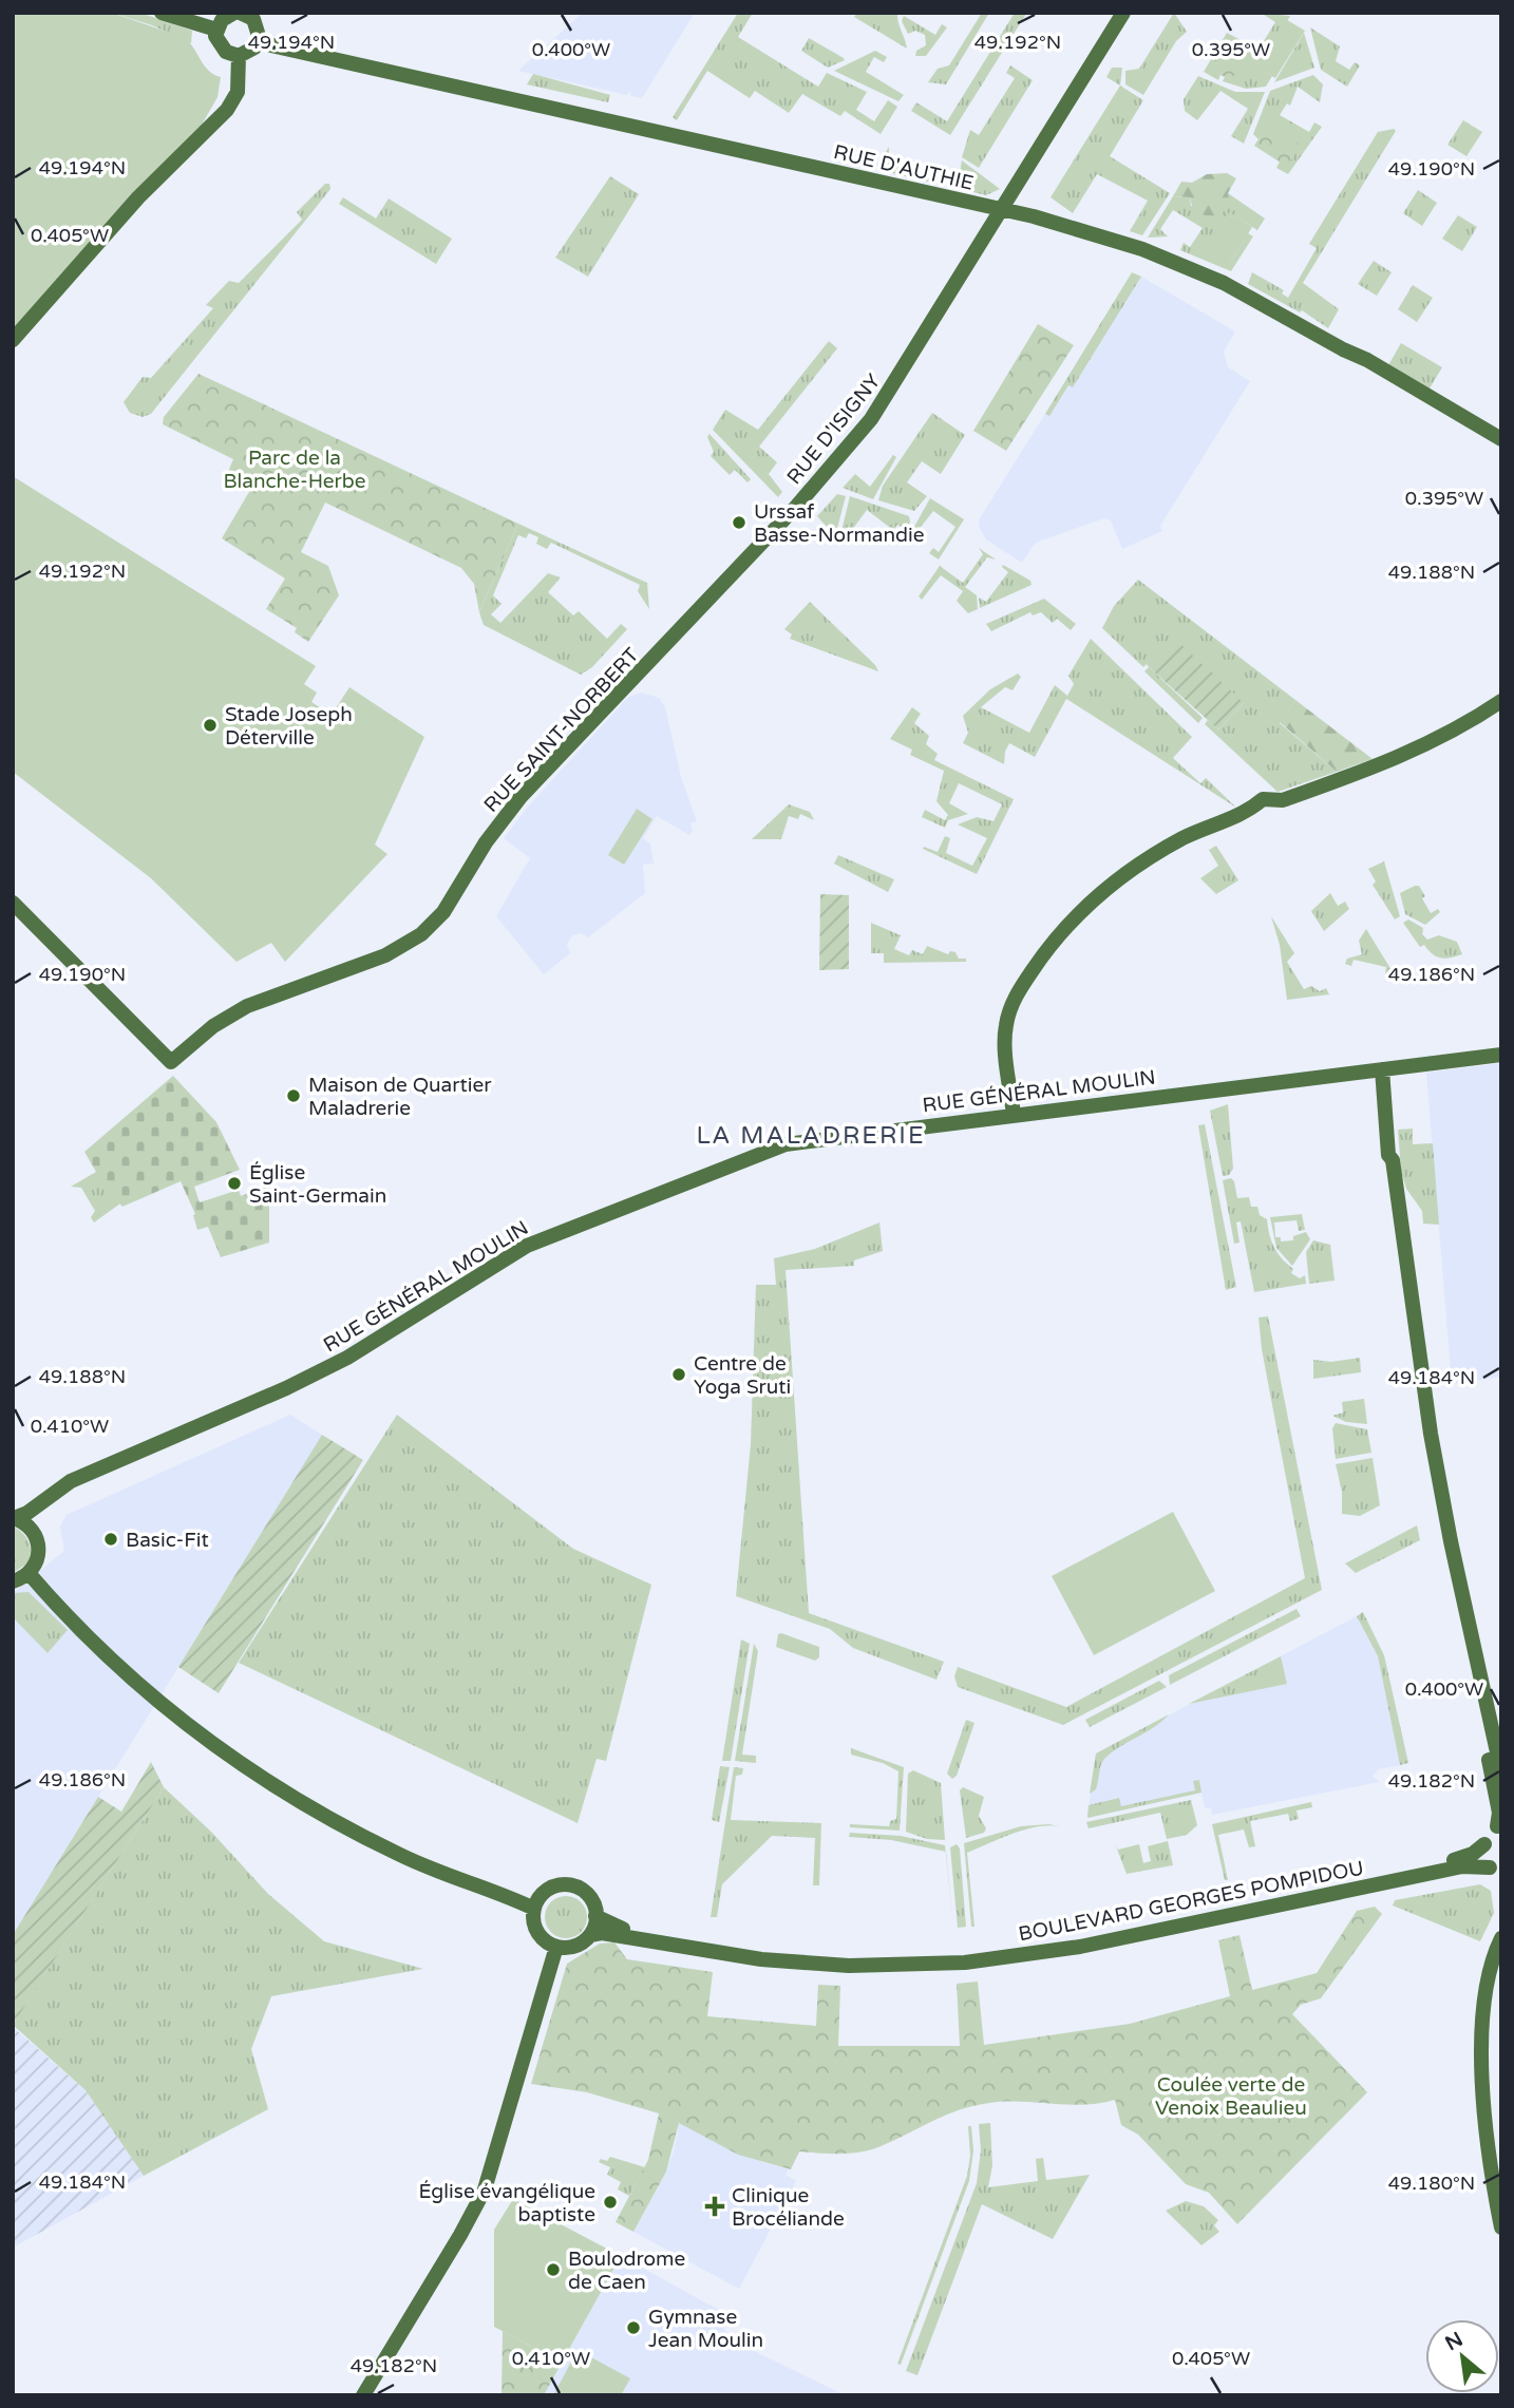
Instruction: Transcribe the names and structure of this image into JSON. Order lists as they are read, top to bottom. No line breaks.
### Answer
{"streets":{"street":["RUE D'AUTHIE","RUE D'ISIGNY","RUE SAINT-NORBERT","RUE GÉNÉRAL MOULIN","BOULEVARD GEORGES POMPIDOU"]},"crossings":[["RUE D'AUTHIE","RUE D'ISIGNY"],["RUE D'ISIGNY","RUE SAINT-NORBERT"]],"districts":["LA MALADRERIE"],"parks":["Parc de la Blanche-Herbe","Coulée verte de Venoix Beaulieu"],"places":{"other":["Urssaf Basse-Normandie","Stade Joseph Déterville","Maison de Quartier Maladrerie","Église Saint-Germain","Centre de Yoga Sruti","Basic-Fit","Église évangélique baptiste","Boulodrome de Caen","Gymnase Jean Moulin"],"health":["Clinique Brocéliande"]},"north":"top left","coordinates":["49.192°N","49.194°N","0.400°W","0.395°W","49.190°N","0.405°W","49.188°N","49.186°N","49.184°N","0.410°W","49.182°N","49.180°N"]}
